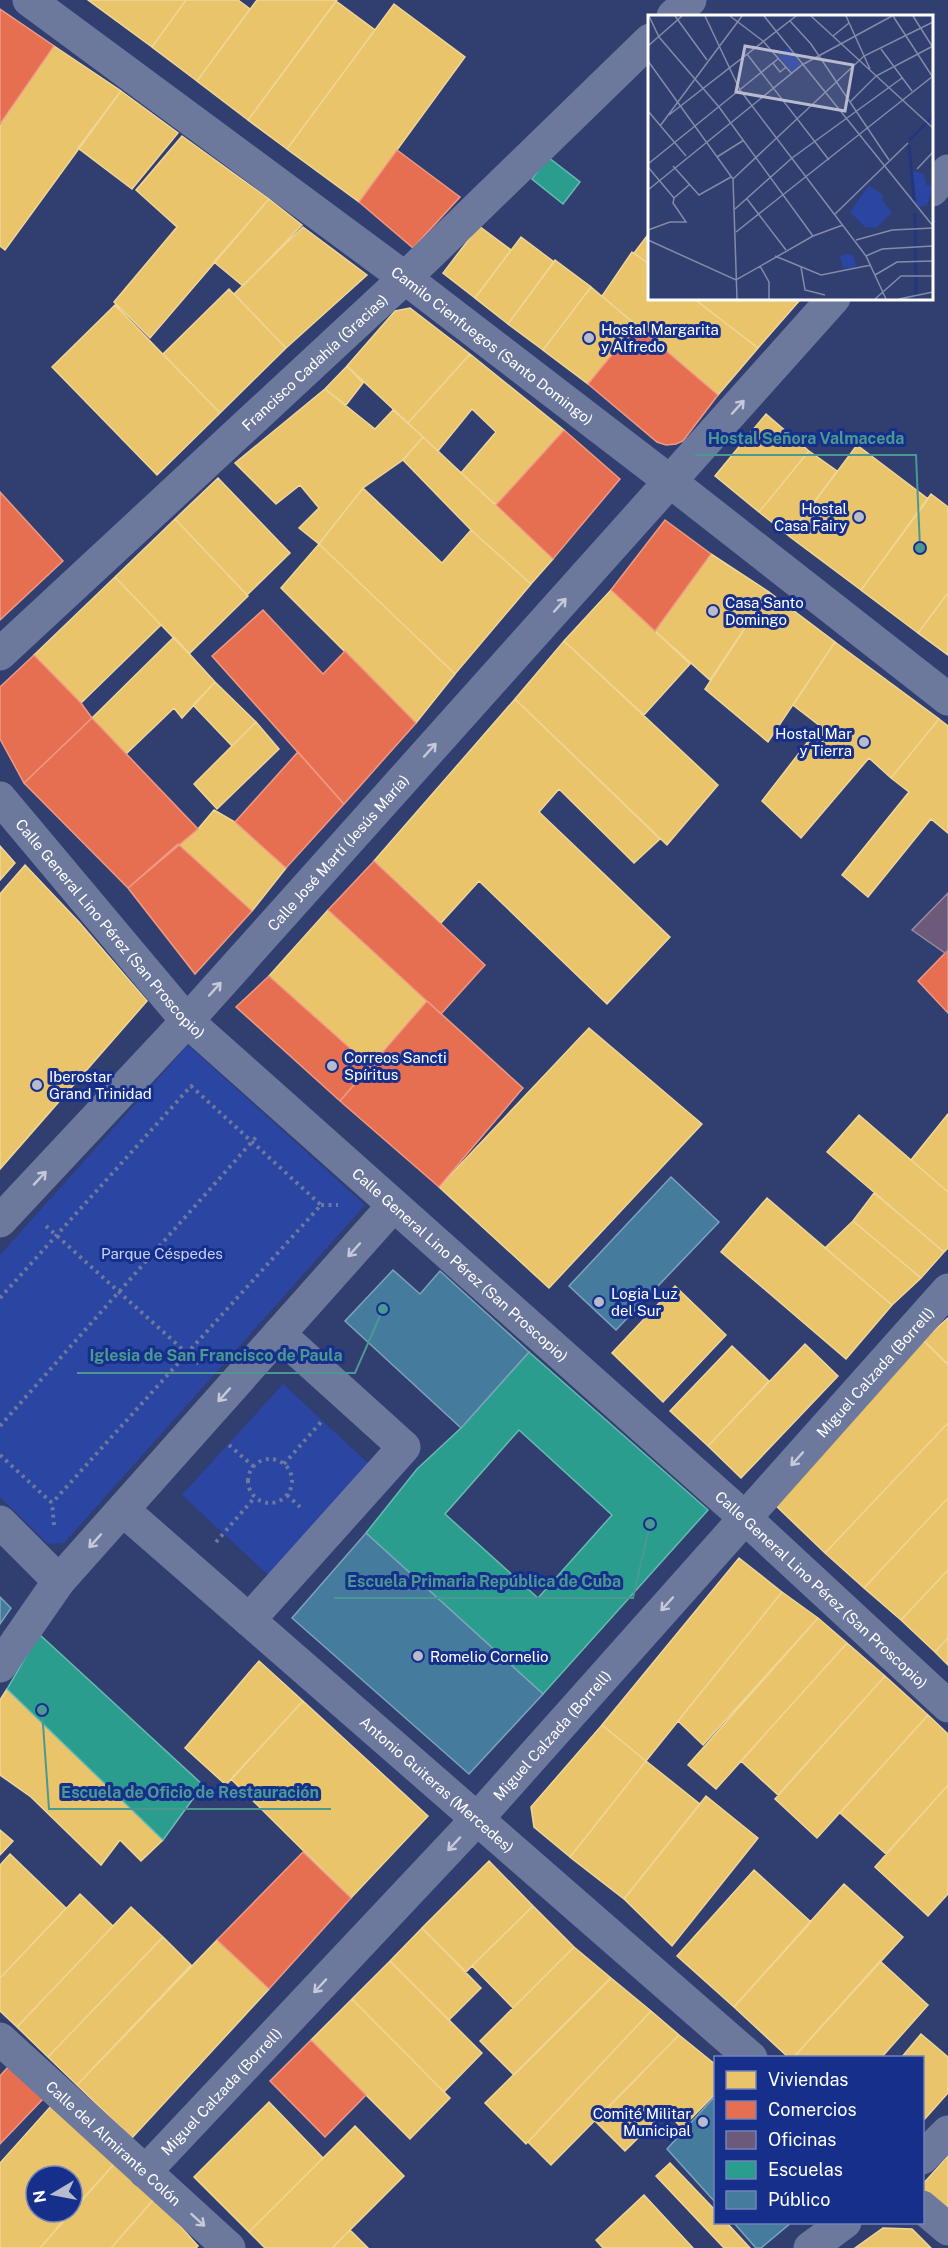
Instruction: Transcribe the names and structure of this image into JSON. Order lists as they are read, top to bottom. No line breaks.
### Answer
{"streets":{"street":["Camilo Cienfuegos (Santo Domingo)","Francisco Cadahía (Gracias)","Calle José Martí (Jesús María)","Calle General Lino Pérez (San Proscopio)","Miguel Calzada (Borrell)","Antonio Guiteras (Mercedes)","Calle del Almirante Colón"]},"crossings":[["Camilo Cienfuegos (Santo Domingo)","Francisco Cadahía (Gracias)"],["Camilo Cienfuegos (Santo Domingo)","Calle José Martí (Jesús María)"],["Calle José Martí (Jesús María)","Calle General Lino Pérez (San Proscopio)"],["Calle General Lino Pérez (San Proscopio)","Miguel Calzada (Borrell)"],["Miguel Calzada (Borrell)","Antonio Guiteras (Mercedes)"],["Miguel Calzada (Borrell)","Calle del Almirante Colón"]],"one_way":["Calle José Martí (Jesús María)","Miguel Calzada (Borrell)","Calle del Almirante Colón"],"parks":["Parque Céspedes"],"places":["Hostal Margarita y Alfredo","Hostal Casa Fairy","Hostal Señora Valmaceda","Casa Santo Domingo","Hostal Mar y Tierra","Correos Sancti Spíritus","Iberostar Grand Trinidad","Logia Luz del Sur","Iglesia de San Francisco de Paula","Escuela Primaria República de Cuba","Romelio Cornelio","Escuela de Oficio de Restauración","Comité Militar Municipal"],"legend":["Viviendas","Comercios","Oficinas","Escuelas","Público"],"north":"left"}
